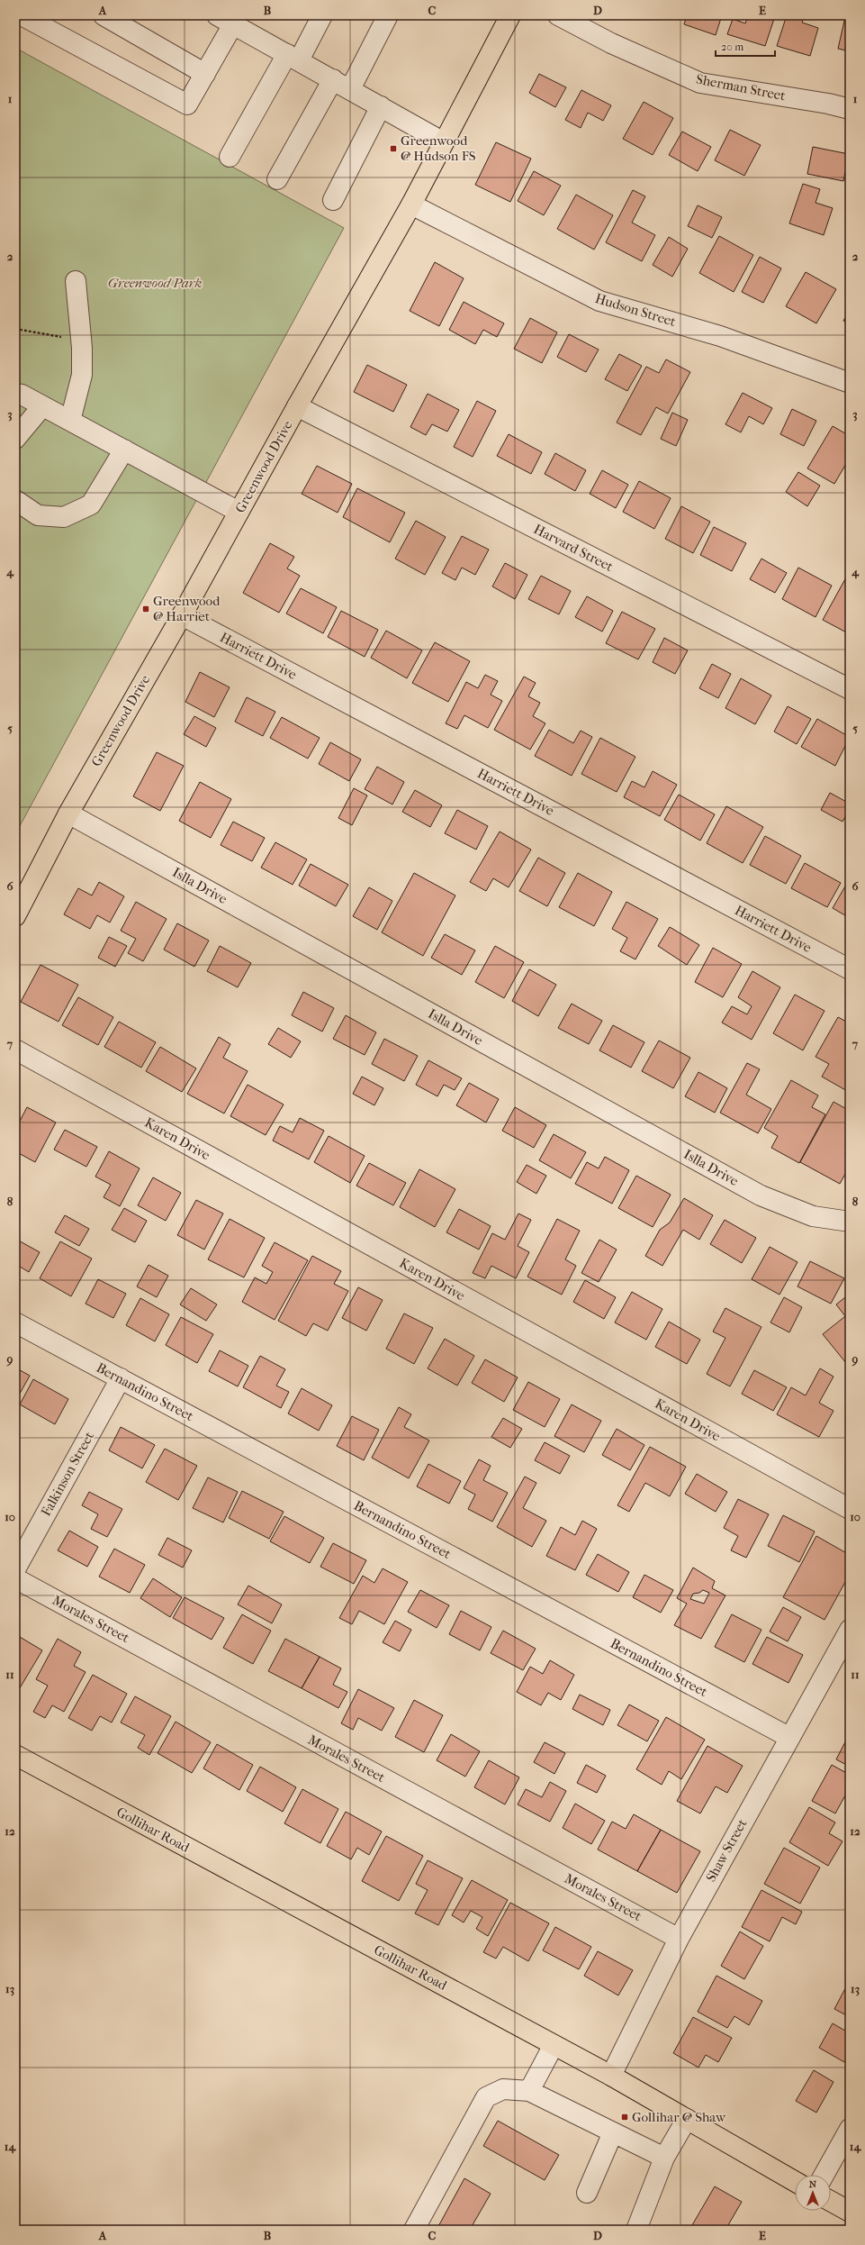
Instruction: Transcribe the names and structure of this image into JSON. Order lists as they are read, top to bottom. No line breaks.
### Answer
{"streets":{"main road":["Greenwood Drive","Gollihar Road"],"street":["Sherman Street","Hudson Street","Harvard Street","Harriett Drive","Islla Drive","Karen Drive","Bernandino Street","Falkinson Street","Morales Street","Shaw Street"]},"crossings":[["Hudson Street","Greenwood Drive"],["Greenwood Drive","Harvard Street"],["Greenwood Drive","Harriett Drive"],["Greenwood Drive","Islla Drive"],["Bernandino Street","Falkinson Street"],["Bernandino Street","Shaw Street"],["Morales Street","Shaw Street"],["Gollihar Road","Shaw Street"]],"parks":["Greenwood Park"],"places":{"transit":["Greenwood @ Hudson FS","Greenwood @ Harriet","Gollihar @ Shaw"]},"scale_bar":"20 m","north":"top","grid":{"columns":["A","B","C","D","E"],"rows":["1","2","3","4","5","6","7","8","9","10","11","12","13","14"]}}
